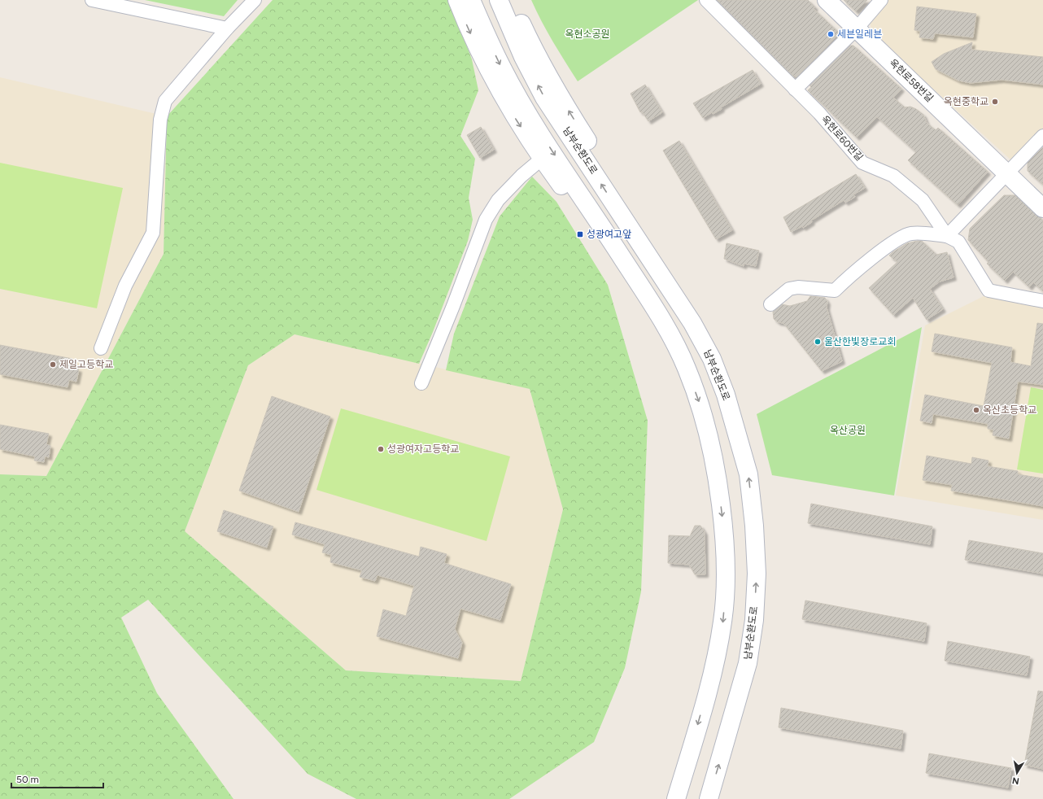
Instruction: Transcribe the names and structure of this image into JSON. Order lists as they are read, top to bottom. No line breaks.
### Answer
{"streets":{"main road":["옥현로58번길","남부순환도로"],"street":["옥현로60번길"]},"parks":["옥현소공원","옥산공원"],"places":{"other":["세븐일레븐","옥현중학교","울산한빛장로교회","제일고등학교","옥산초등학교","성광여자고등학교"],"transit":["성광여고앞"]},"scale_bar":"50 m","north":"bottom"}
